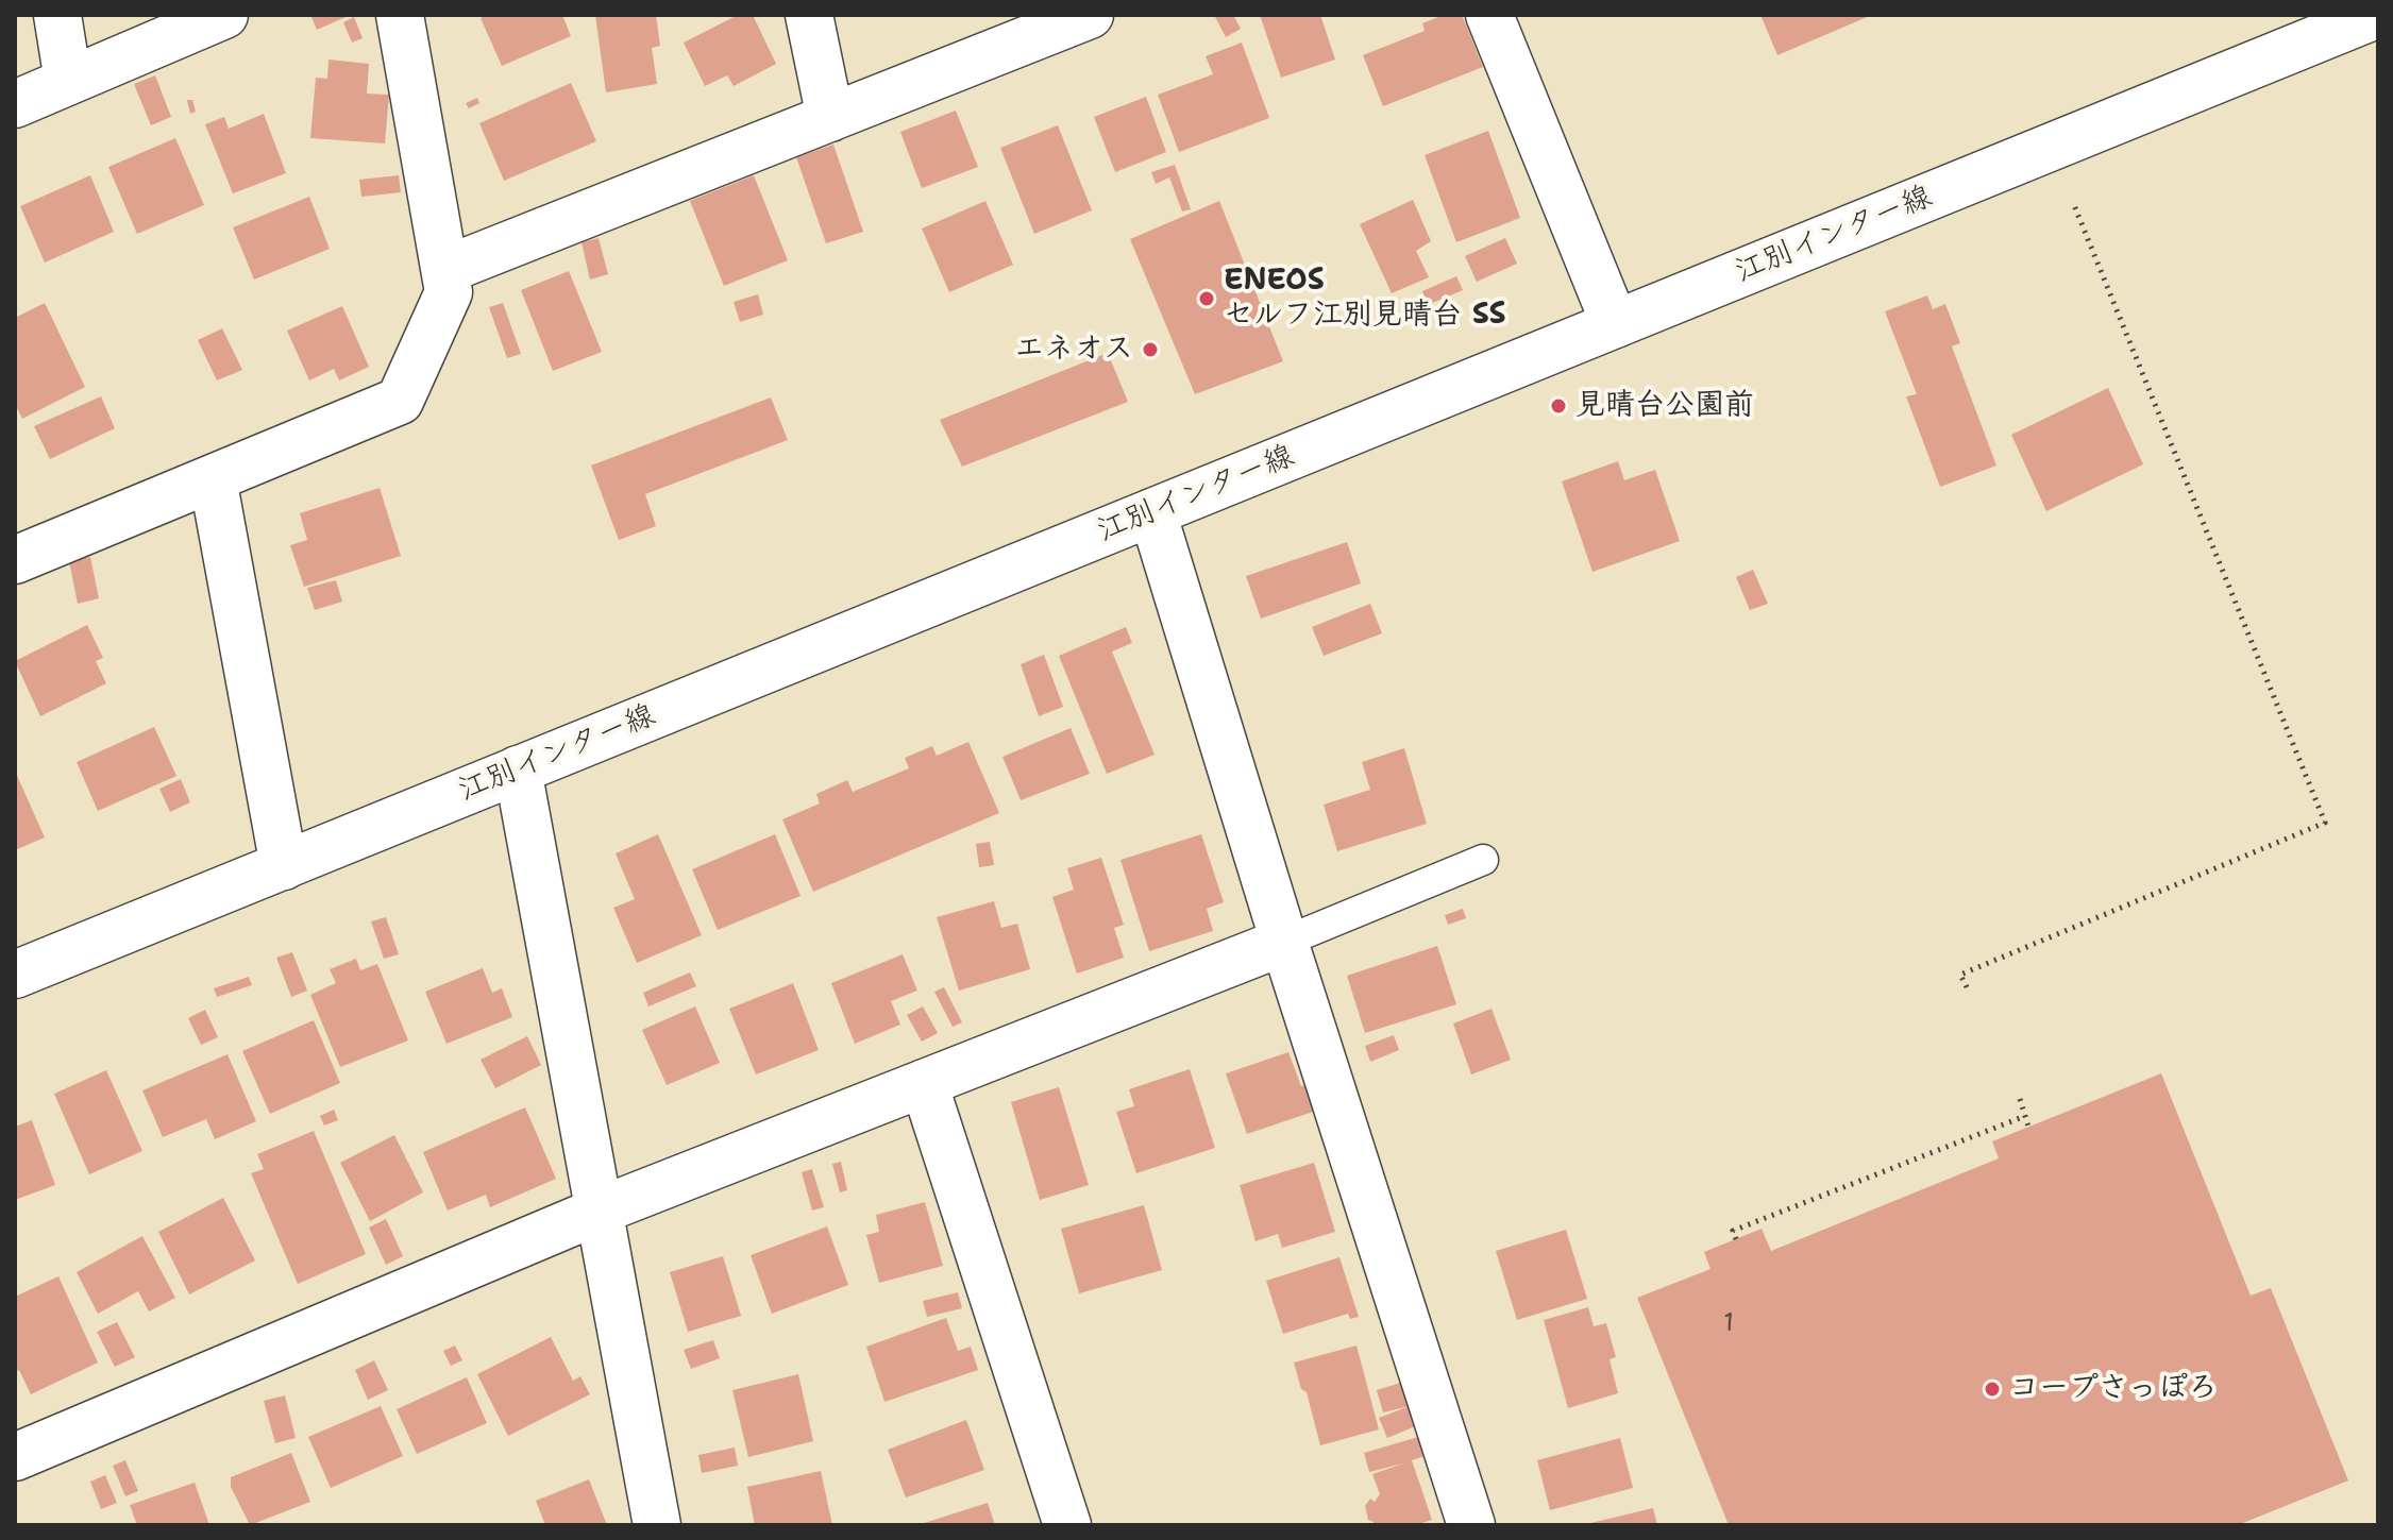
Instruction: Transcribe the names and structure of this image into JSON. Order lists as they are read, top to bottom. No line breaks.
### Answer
{"streets":{"street":["江別インター線"]},"places":["ENEOS セルフ江別見晴台 SS","エネオス","見晴台公園前","コープさっぽろ"],"house_numbers":["1"]}
